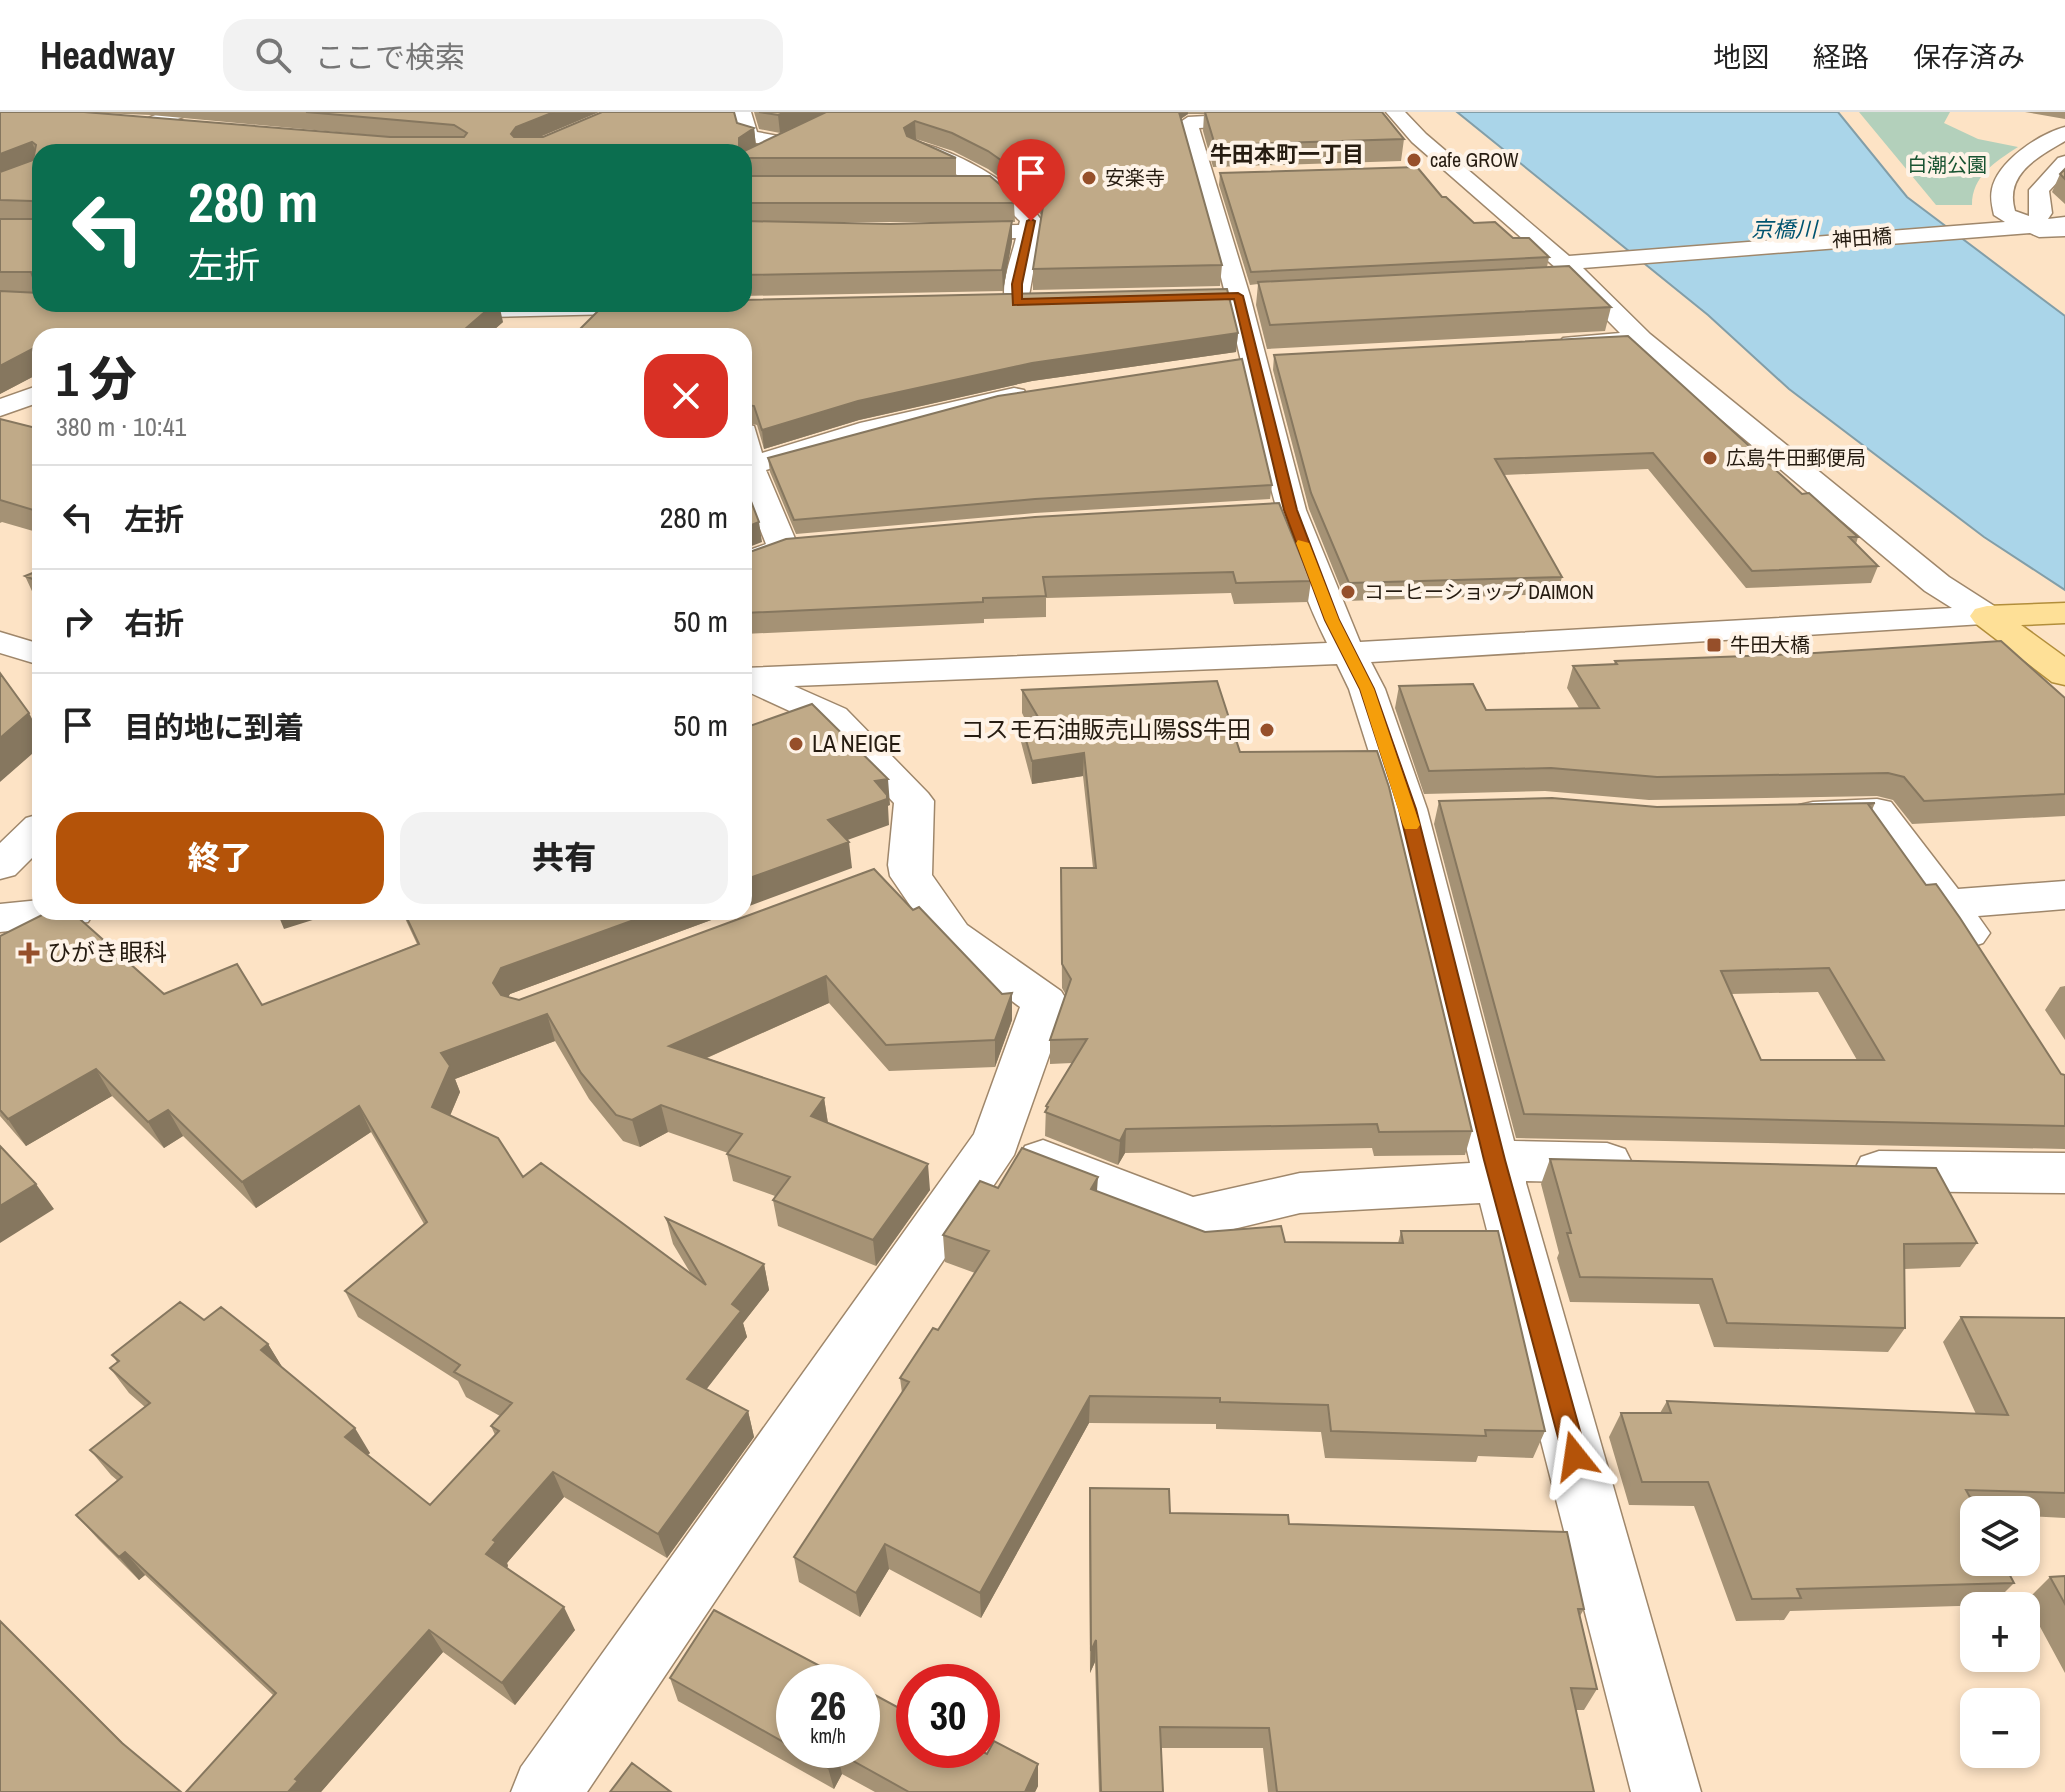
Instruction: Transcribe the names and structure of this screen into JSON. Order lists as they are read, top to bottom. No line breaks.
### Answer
{"streets":{"street":["神田橋"]},"districts":["牛田本町一丁目"],"water":["京橋川"],"parks":["白潮公園"],"places":{"other":["cafe GROW","安楽寺","広島牛田郵便局","コーヒーショップ DAIMON","コスモ石油販売山陽SS牛田","LA NEIGE"],"transit":["牛田大橋"],"health":["ひがき眼科"]},"page":{"header":"Headway","search":"ここで検索","nav":["地図","経路","保存済み"],"turn":["280 m","左折"],"heading":["1 分","380 m · 10:41"],"list":[{"name":"左折","value":"280 m"},{"name":"右折","value":"50 m"},{"name":"目的地に到着","value":"50 m"}],"buttons":["終了","共有"],"map_buttons":["+","−"],"speed":"26 km/h","limit":"30"}}
